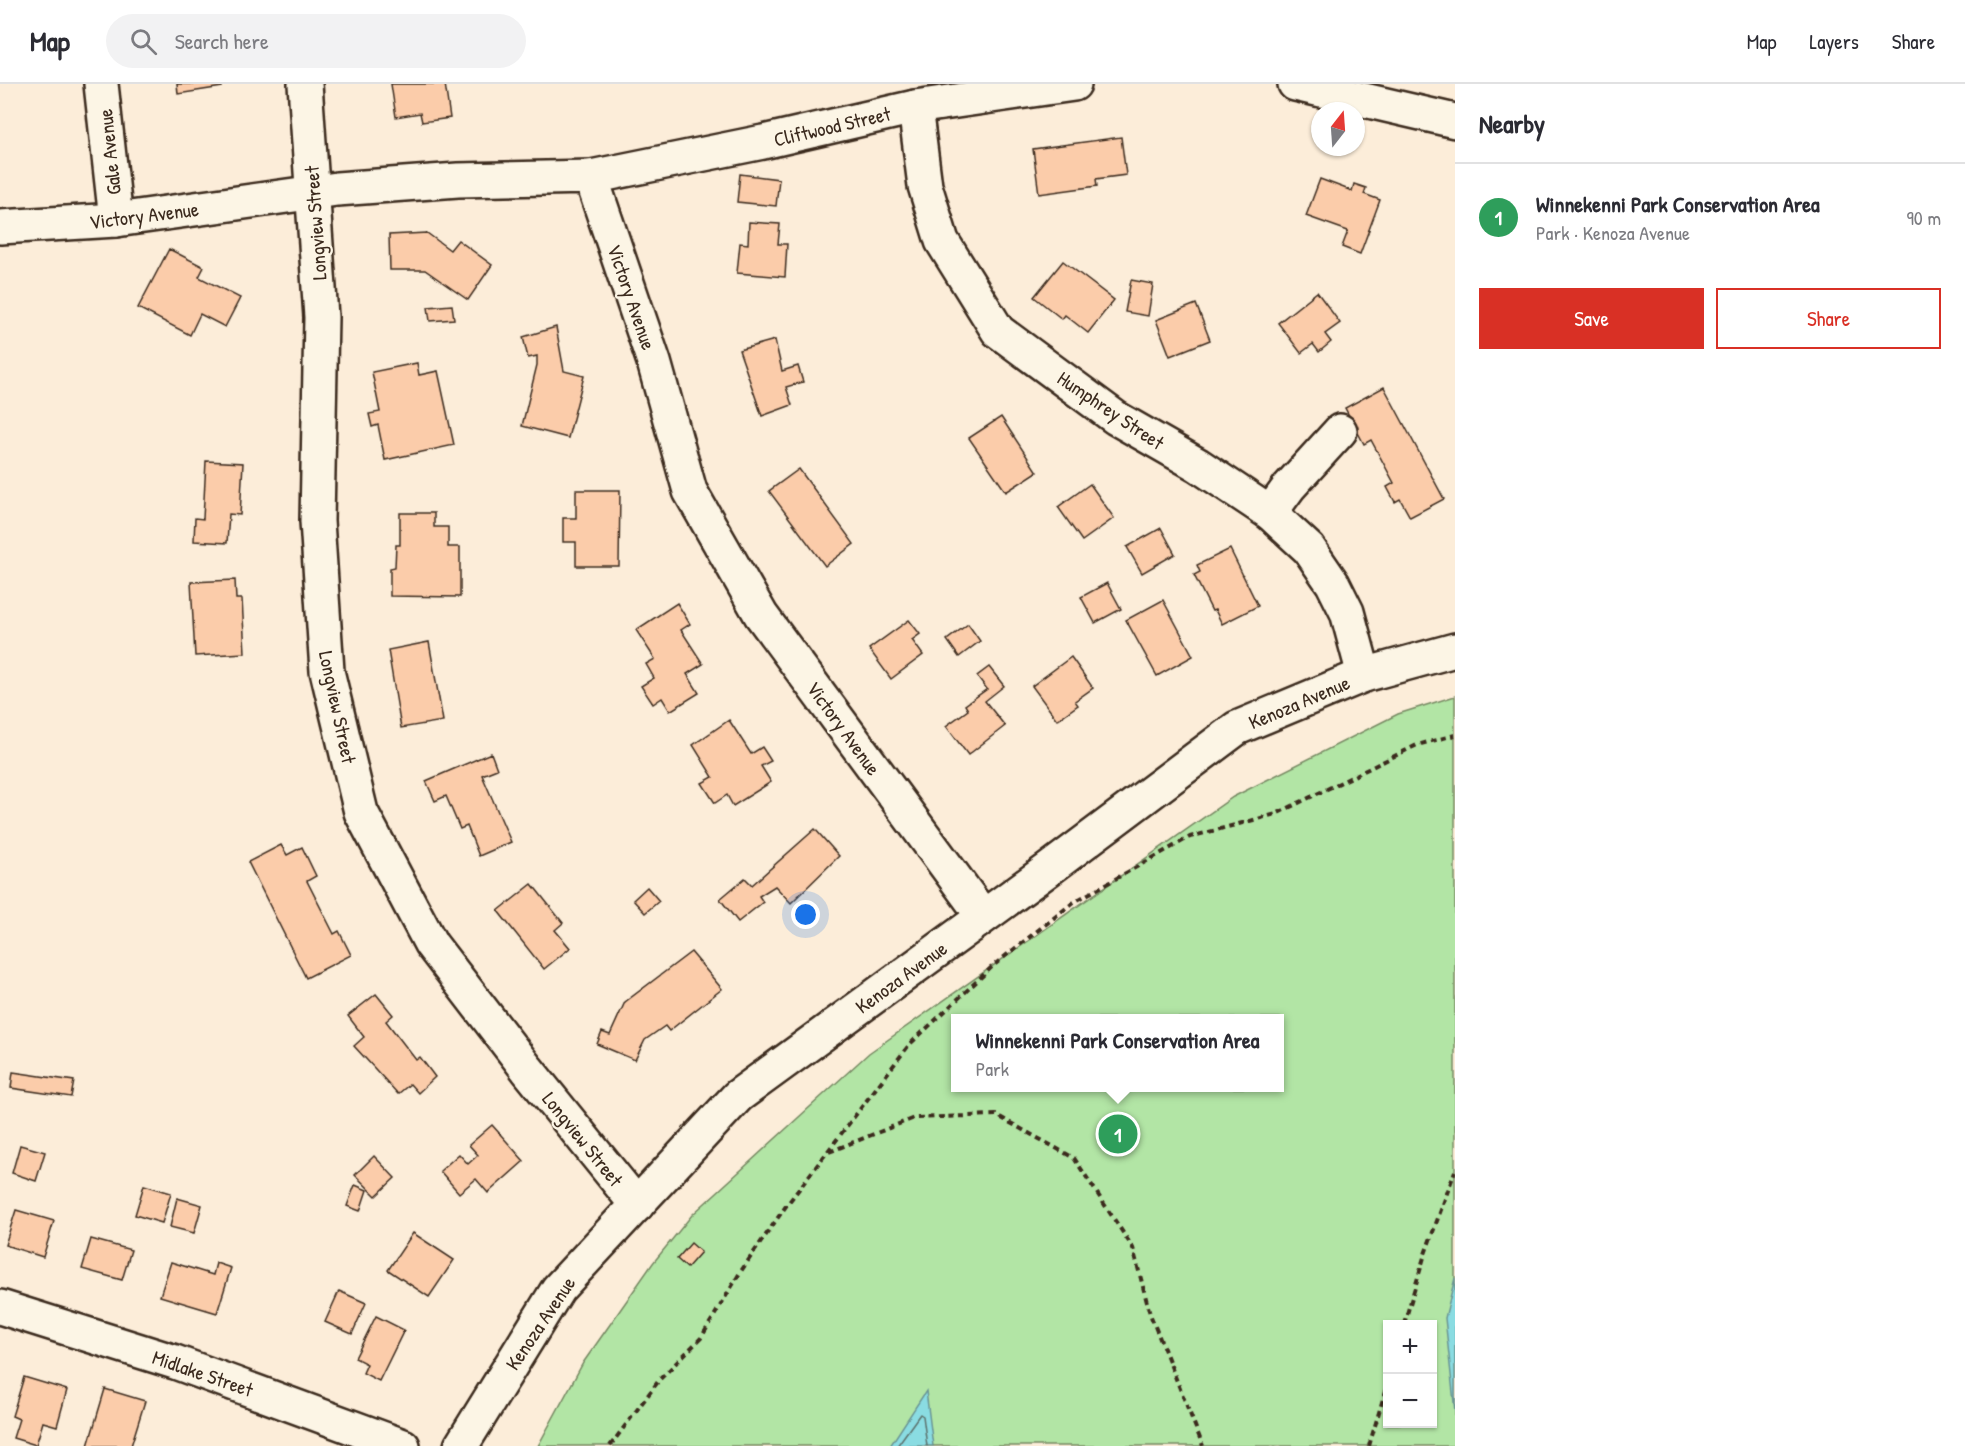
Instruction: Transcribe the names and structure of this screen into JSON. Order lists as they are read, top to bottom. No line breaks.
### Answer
{"streets":{"street":["Cliftwood Street","Gale Avenue","Victory Avenue","Longview Street","Humphrey Street","Kenoza Avenue","Midlake Street"]},"crossings":[["Cliftwood Street","Victory Avenue"],["Cliftwood Street","Humphrey Street"],["Gale Avenue","Victory Avenue"],["Victory Avenue","Longview Street"],["Victory Avenue","Kenoza Avenue"],["Longview Street","Kenoza Avenue"],["Humphrey Street","Kenoza Avenue"]],"north":"top","page":{"header":"Map","search":"Search here","nav":["Map","Layers","Share"],"heading":"Nearby","list":[{"mark":"1","name":"Winnekenni Park Conservation Area","note":"Park · Kenoza Avenue","value":"90 m"}],"buttons":["Save","Share"],"popup":["Winnekenni Park Conservation Area","Park"],"pins":"1","map_buttons":["+","−"]}}
